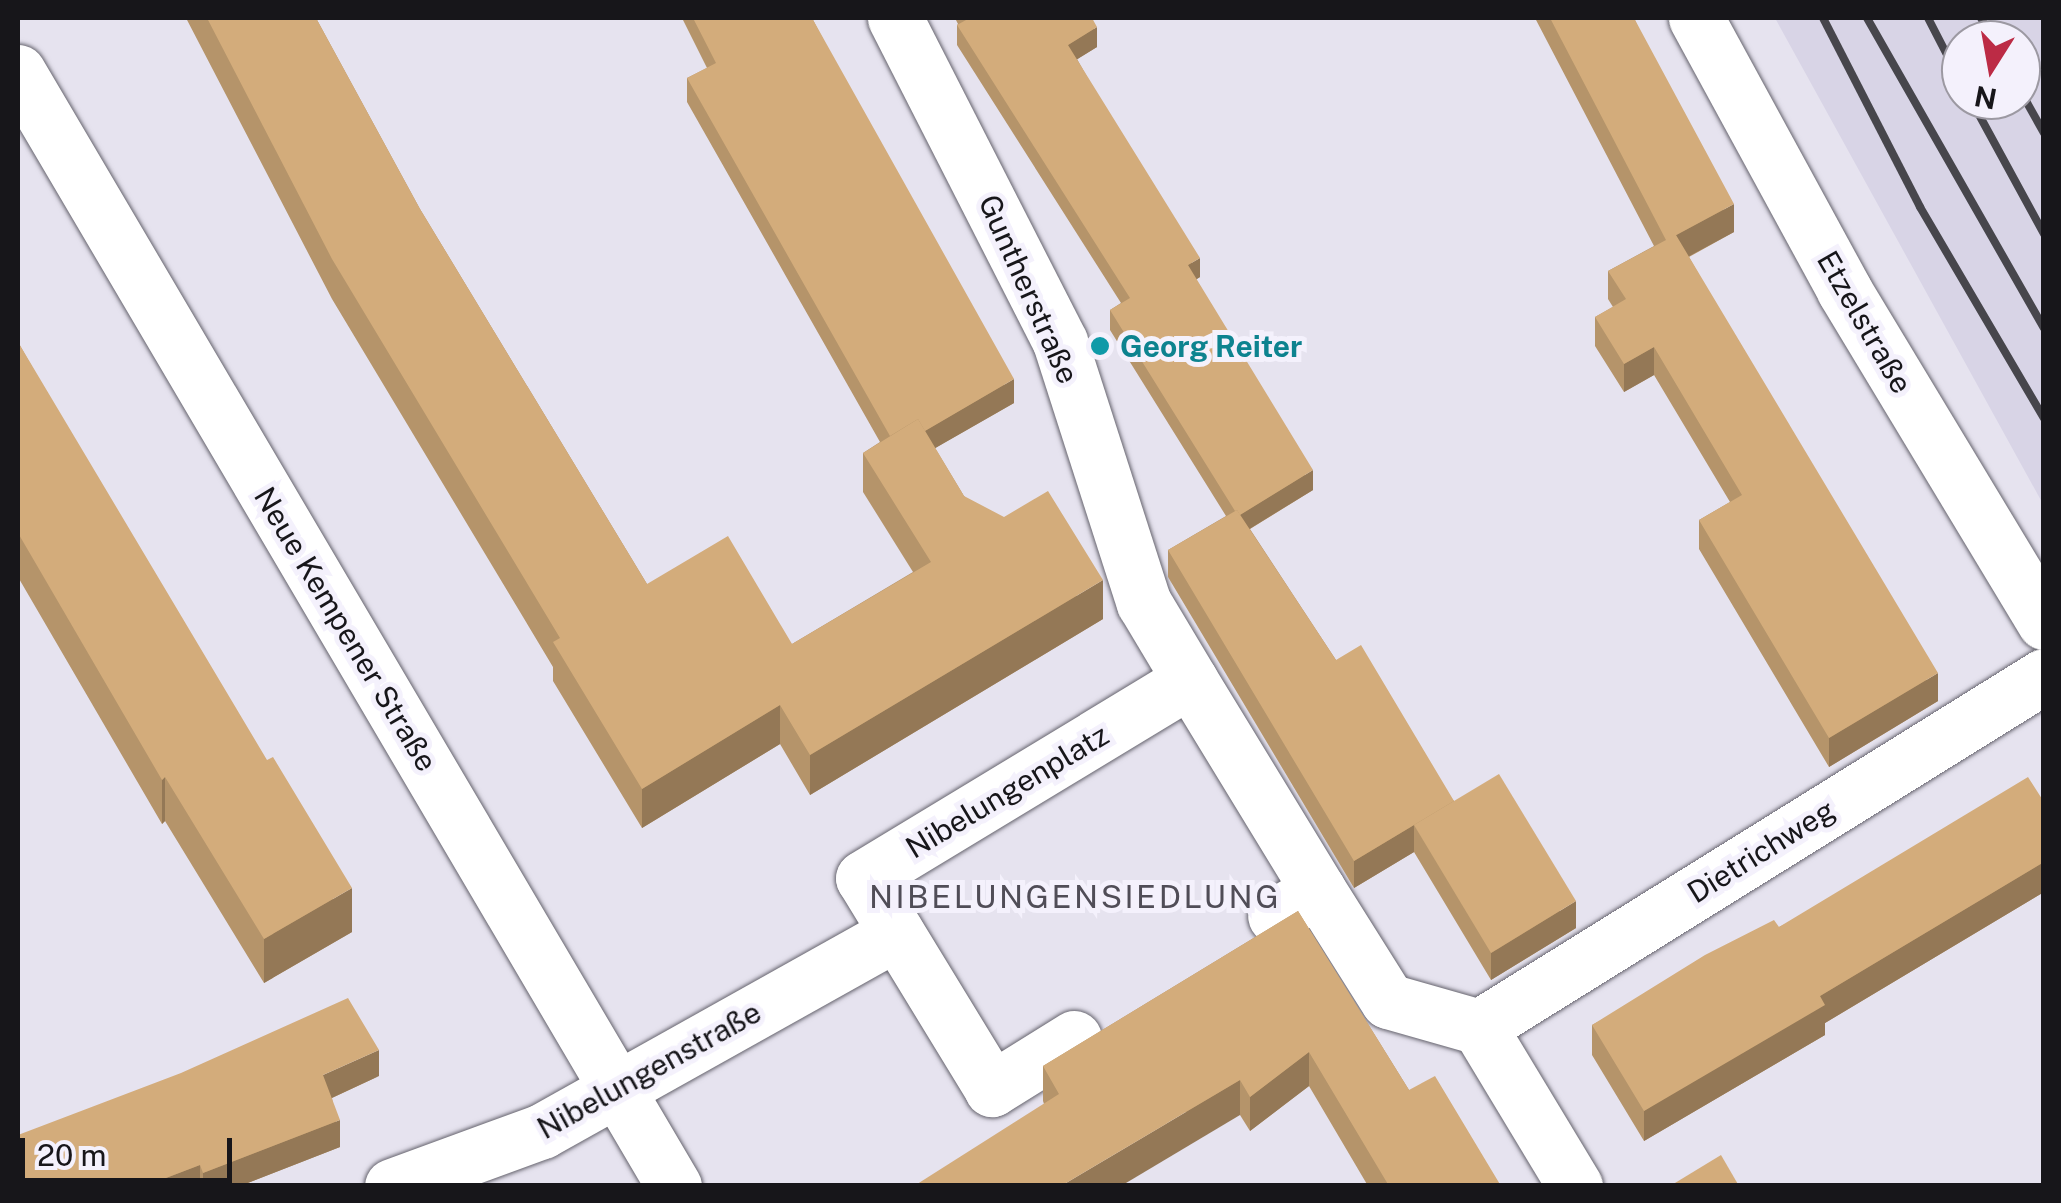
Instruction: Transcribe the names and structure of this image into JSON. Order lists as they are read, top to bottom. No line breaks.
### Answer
{"streets":{"street":["Guntherstraße","Etzelstraße","Neue Kempener Straße","Nibelungenplatz","Dietrichweg","Nibelungenstraße"]},"crossings":[["Guntherstraße","Nibelungenplatz"],["Neue Kempener Straße","Nibelungenstraße"],["Nibelungenplatz","Nibelungenstraße"]],"districts":["NIBELUNGENSIEDLUNG"],"places":["Georg Reiter"],"scale_bar":"20 m","north":"bottom"}
